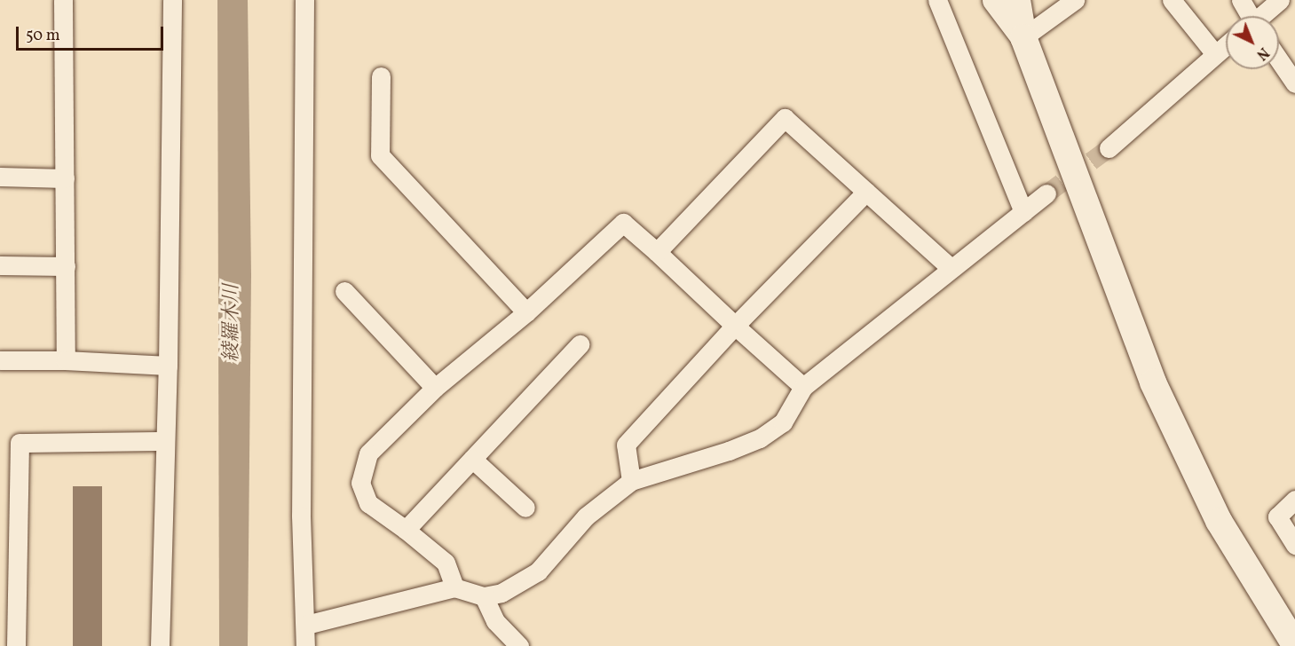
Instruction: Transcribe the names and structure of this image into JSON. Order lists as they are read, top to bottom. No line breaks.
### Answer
{"water":["綾羅木川"],"scale_bar":"50 m","north":"bottom right"}
